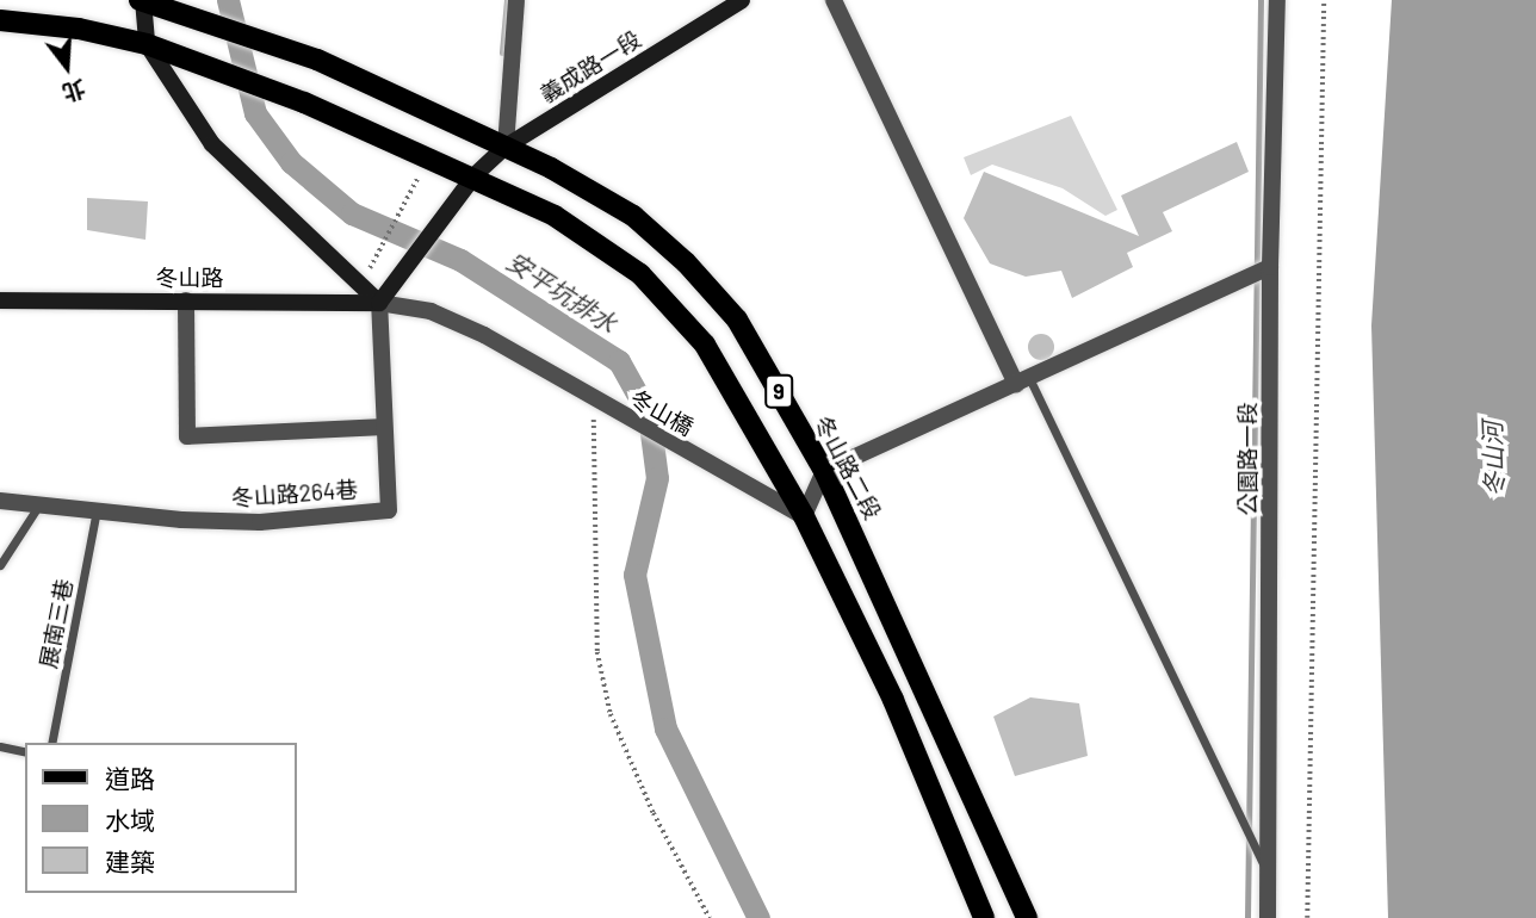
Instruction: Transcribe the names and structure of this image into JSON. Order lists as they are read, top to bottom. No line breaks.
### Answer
{"streets":{"main road":["9","冬山路二段"],"street":["義成路一段","冬山路","冬山橋","公園路一段","冬山路264巷"],"lane":["展南三巷"]},"crossings":[["義成路一段","冬山路二段"],["冬山路","冬山橋"],["冬山路","冬山路264巷"],["9","冬山橋"],["冬山路264巷","展南三巷"]],"water":["安平坑排水","冬山河"],"legend":["道路","水域","建築"],"north":"bottom"}
